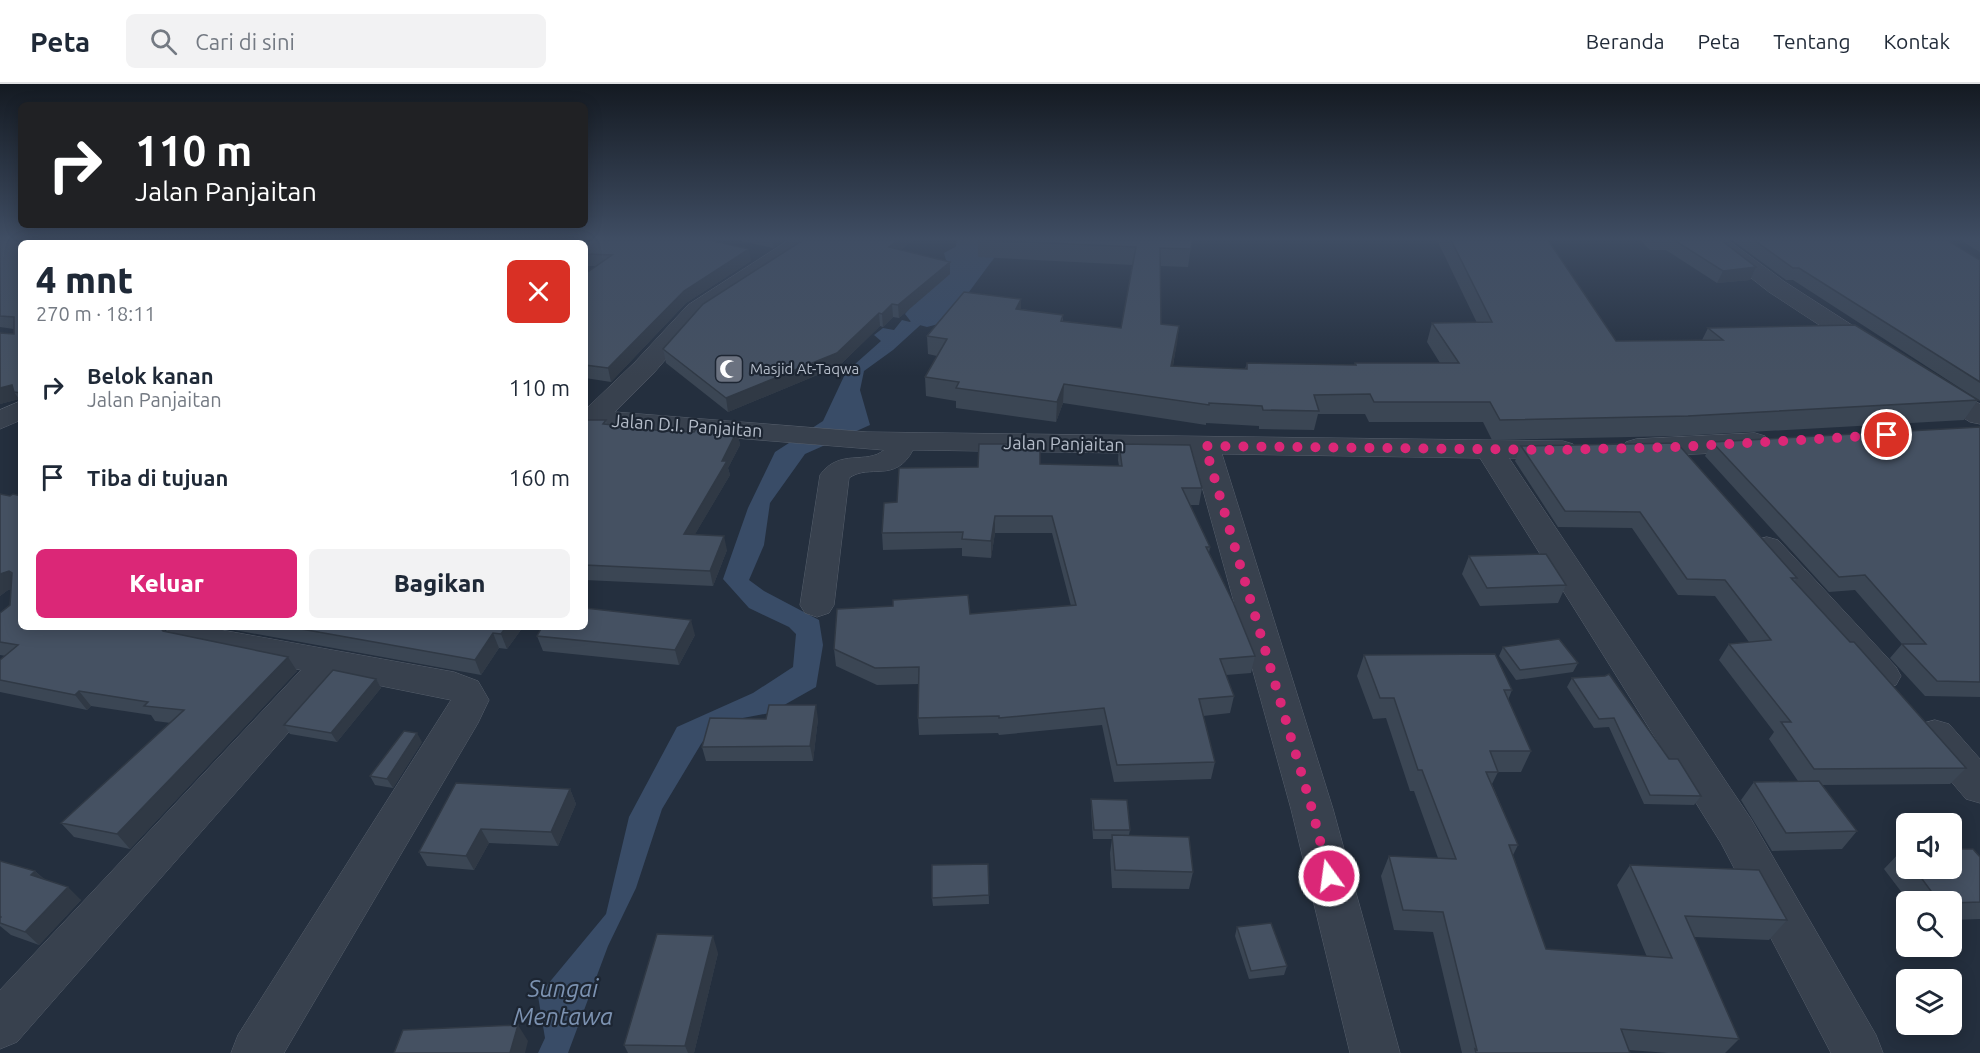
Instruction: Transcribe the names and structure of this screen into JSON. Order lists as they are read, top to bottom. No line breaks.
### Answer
{"streets":{"street":["Jalan D.I. Panjaitan","Jalan Panjaitan"]},"crossings":[["Jalan D.I. Panjaitan","Jalan Panjaitan"]],"water":["Sungai Mentawa"],"places":{"mosque":["Masjid At-Taqwa"]},"page":{"header":"Peta","search":"Cari di sini","nav":["Beranda","Peta","Tentang","Kontak"],"turn":["110 m","Jalan Panjaitan"],"heading":["4 mnt","270 m · 18:11"],"list":[{"name":"Belok kanan","note":"Jalan Panjaitan","value":"110 m"},{"name":"Tiba di tujuan","value":"160 m"}],"buttons":["Keluar","Bagikan"]}}
